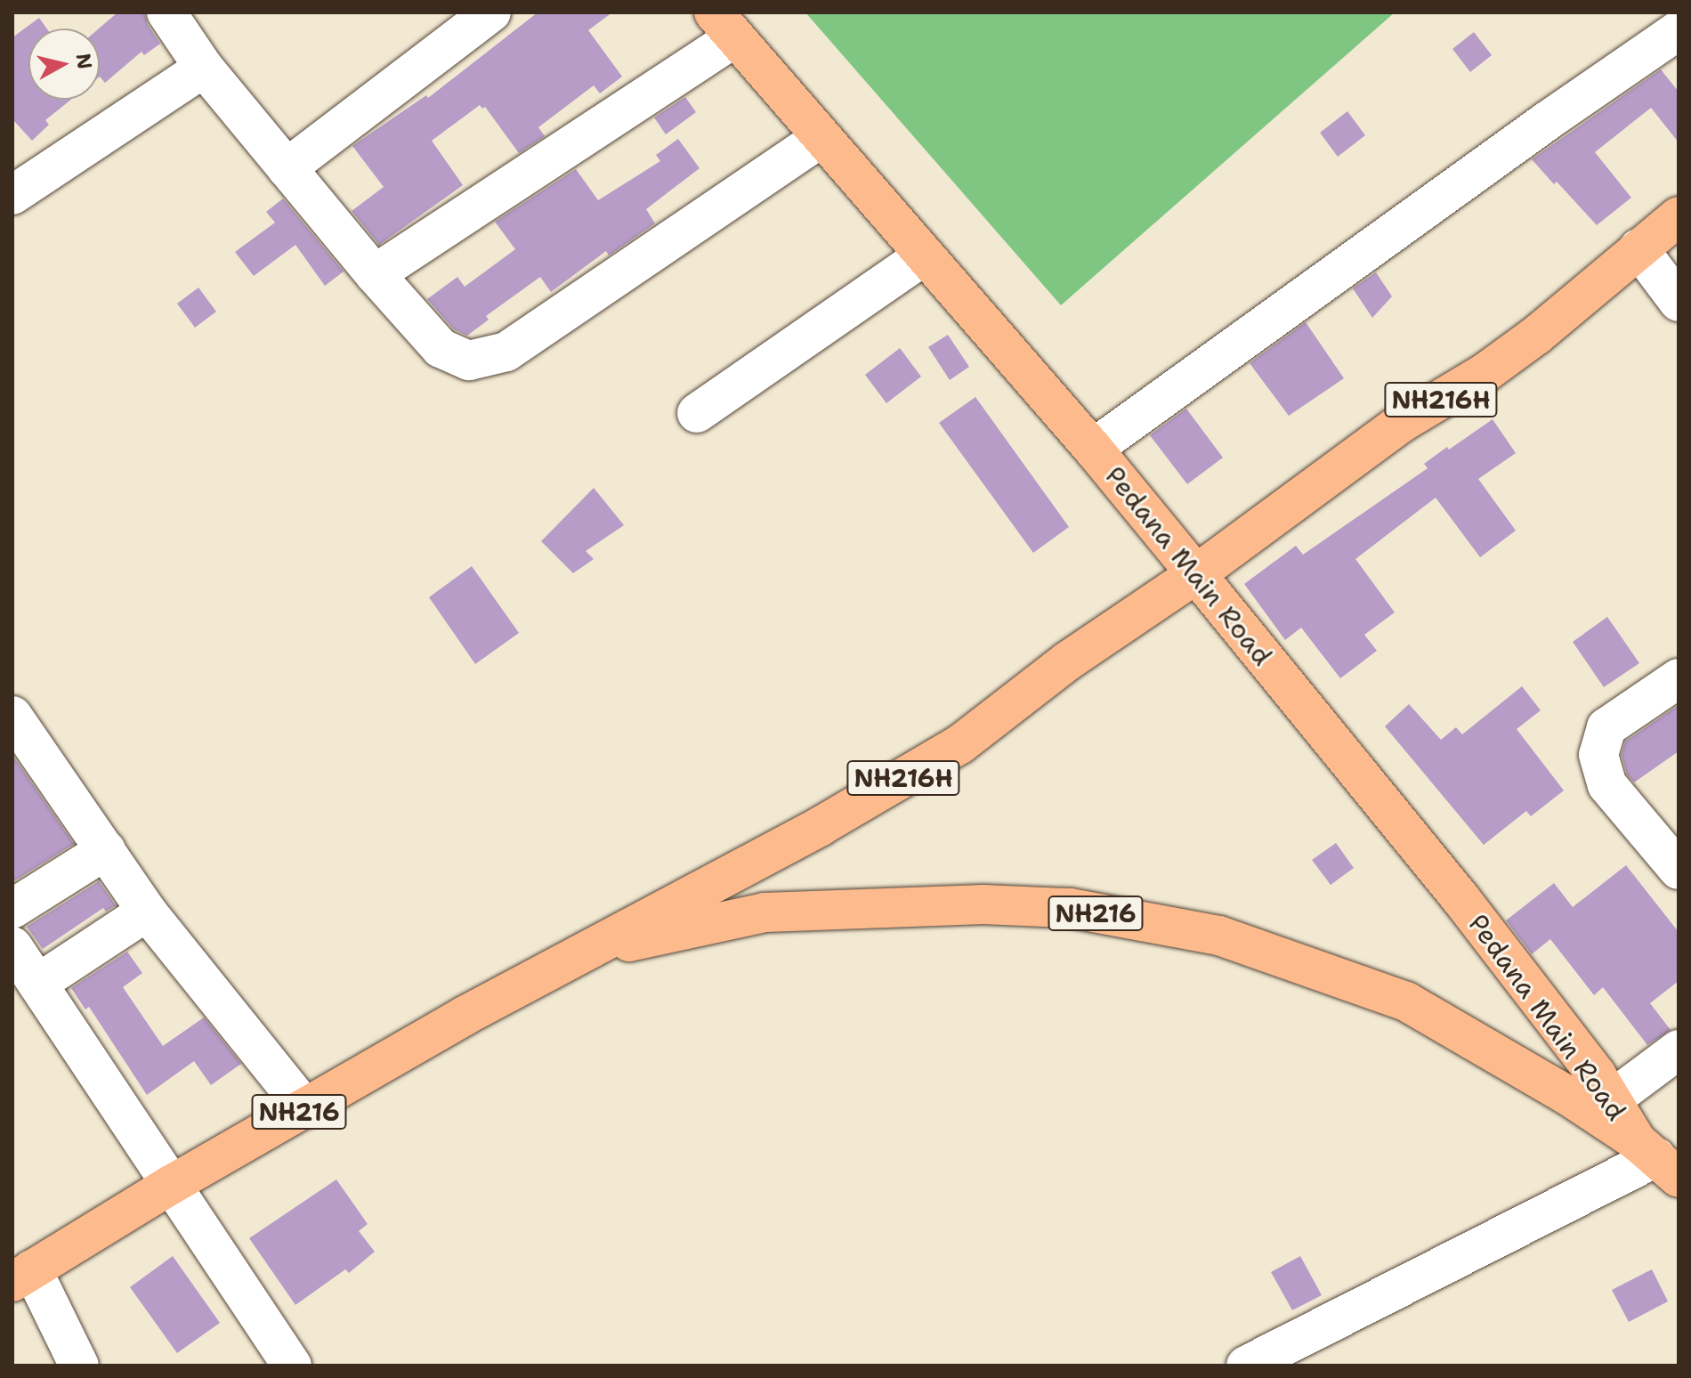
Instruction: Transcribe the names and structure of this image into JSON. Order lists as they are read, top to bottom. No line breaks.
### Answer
{"streets":{"main road":["NH216H","Pedana Main Road","NH216"]},"crossings":[["NH216H","Pedana Main Road"],["NH216H","NH216"],["Pedana Main Road","NH216"]],"north":"right"}
